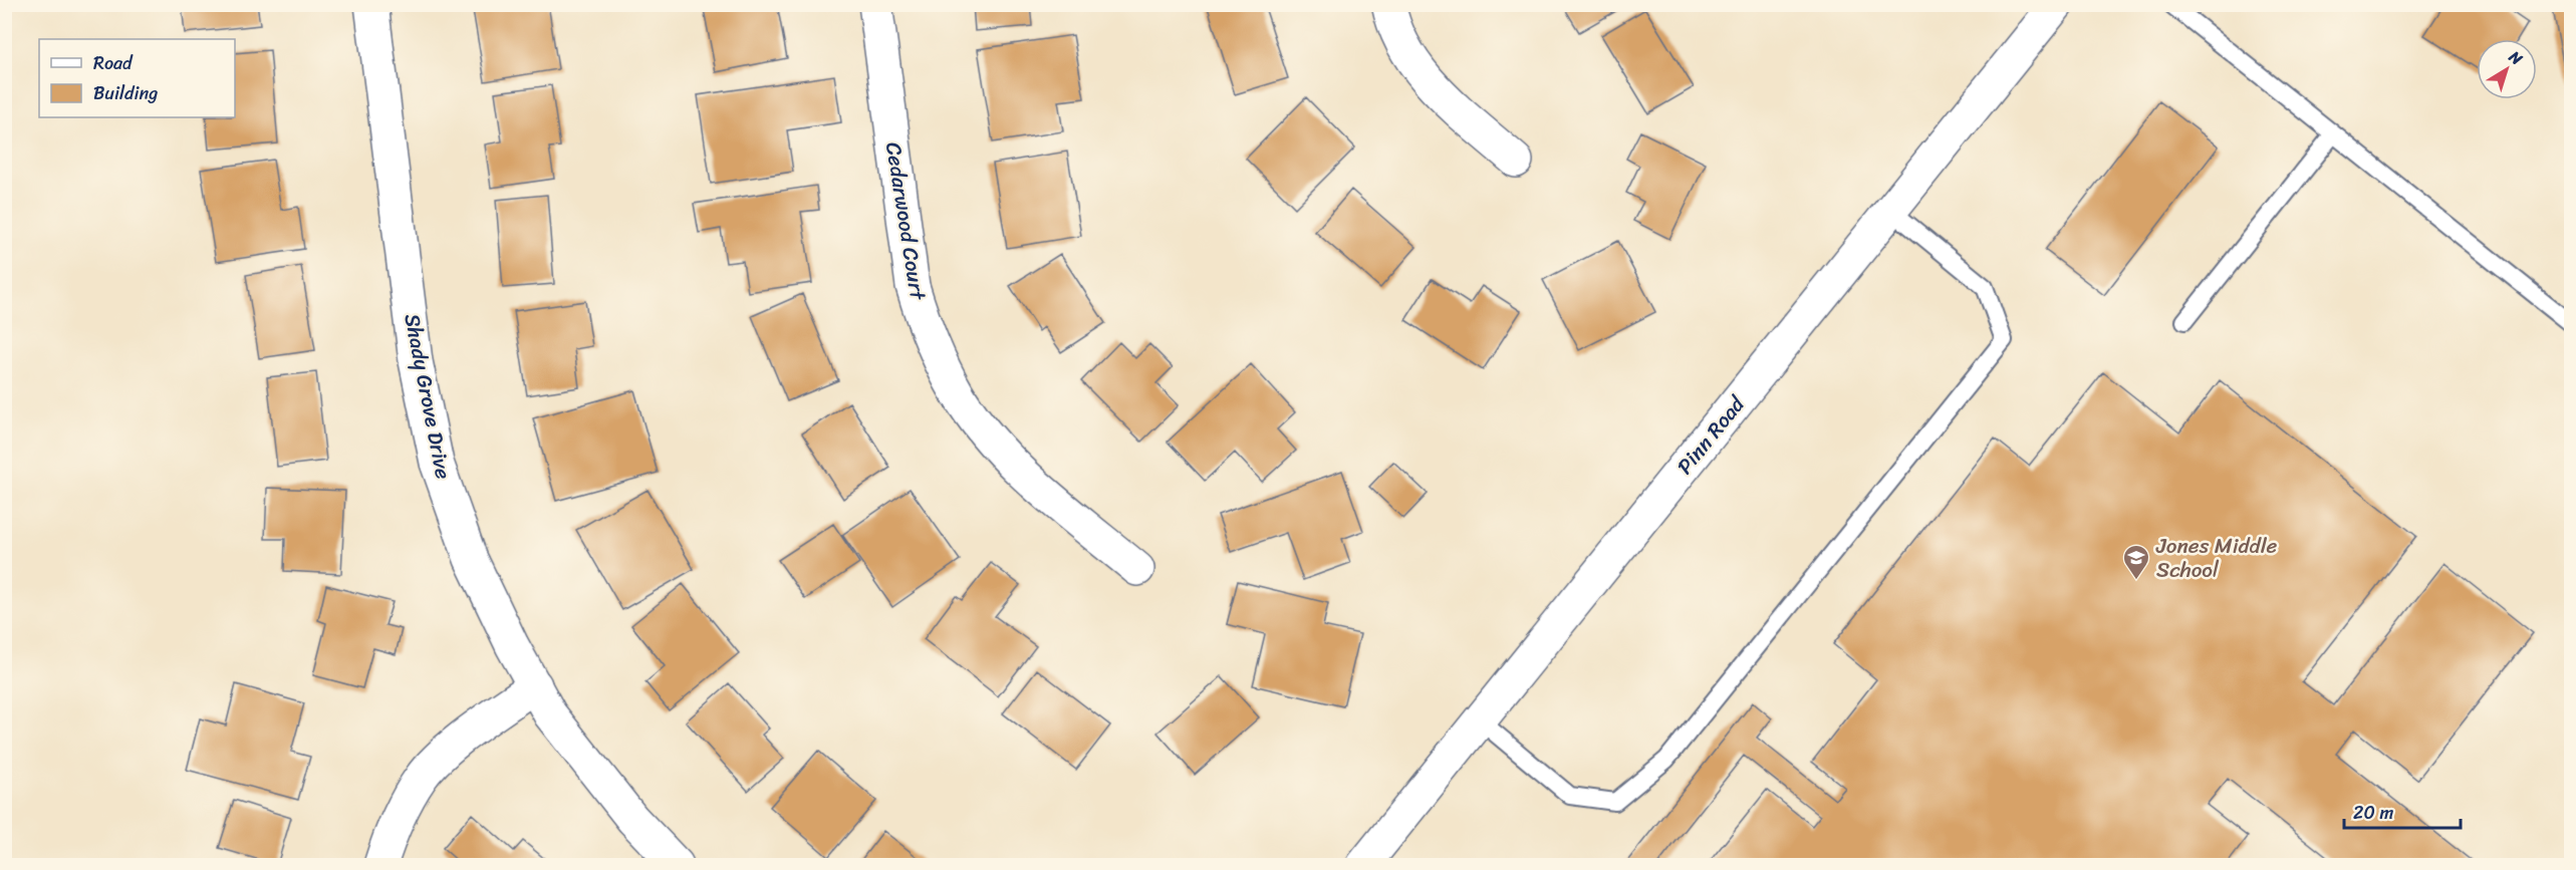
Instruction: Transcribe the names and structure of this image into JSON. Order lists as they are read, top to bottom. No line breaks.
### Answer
{"streets":{"street":["Cedarwood Court","Shady Grove Drive","Pinn Road"]},"places":{"school or university":["Jones Middle School"]},"legend":["Road","Building"],"scale_bar":"20 m","north":"top right"}
